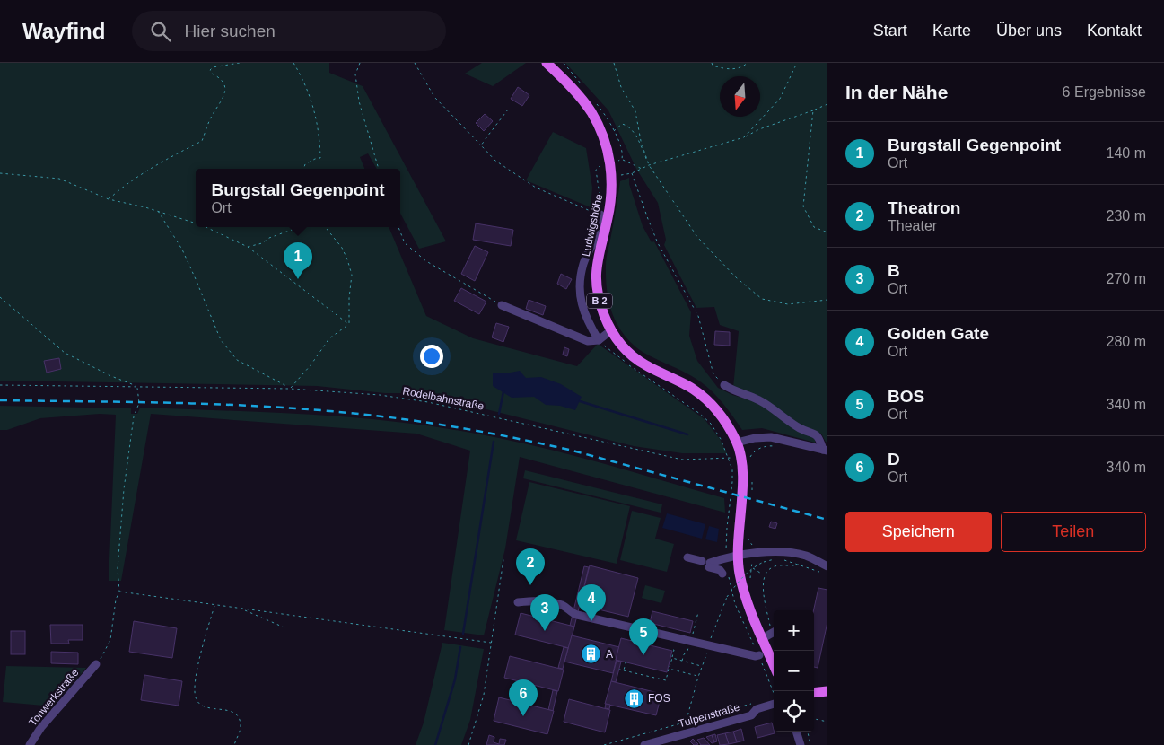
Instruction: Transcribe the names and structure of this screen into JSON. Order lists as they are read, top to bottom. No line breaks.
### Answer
{"streets":{"main road":["Ludwigshöhe","B 2"],"street":["Tonwerkstraße","Tulpenstraße"],"path":["Rodelbahnstraße"]},"crossings":[["Ludwigshöhe","B 2"],["B 2","Rodelbahnstraße"]],"places":{"building":["A","FOS"]},"north":"bottom","page":{"header":"Wayfind","search":"Hier suchen","nav":["Start","Karte","Über uns","Kontakt"],"heading":["In der Nähe","6 Ergebnisse"],"list":[{"mark":"1","name":"Burgstall Gegenpoint","note":"Ort","value":"140 m"},{"mark":"2","name":"Theatron","note":"Theater","value":"230 m"},{"mark":"3","name":"B","note":"Ort","value":"270 m"},{"mark":"4","name":"Golden Gate","note":"Ort","value":"280 m"},{"mark":"5","name":"BOS","note":"Ort","value":"340 m"},{"mark":"6","name":"D","note":"Ort","value":"340 m"}],"popup":["Burgstall Gegenpoint","Ort"],"pins":["1","2","4","3","5","6"],"buttons":["Speichern","Teilen"],"map_buttons":["+","−"]}}
